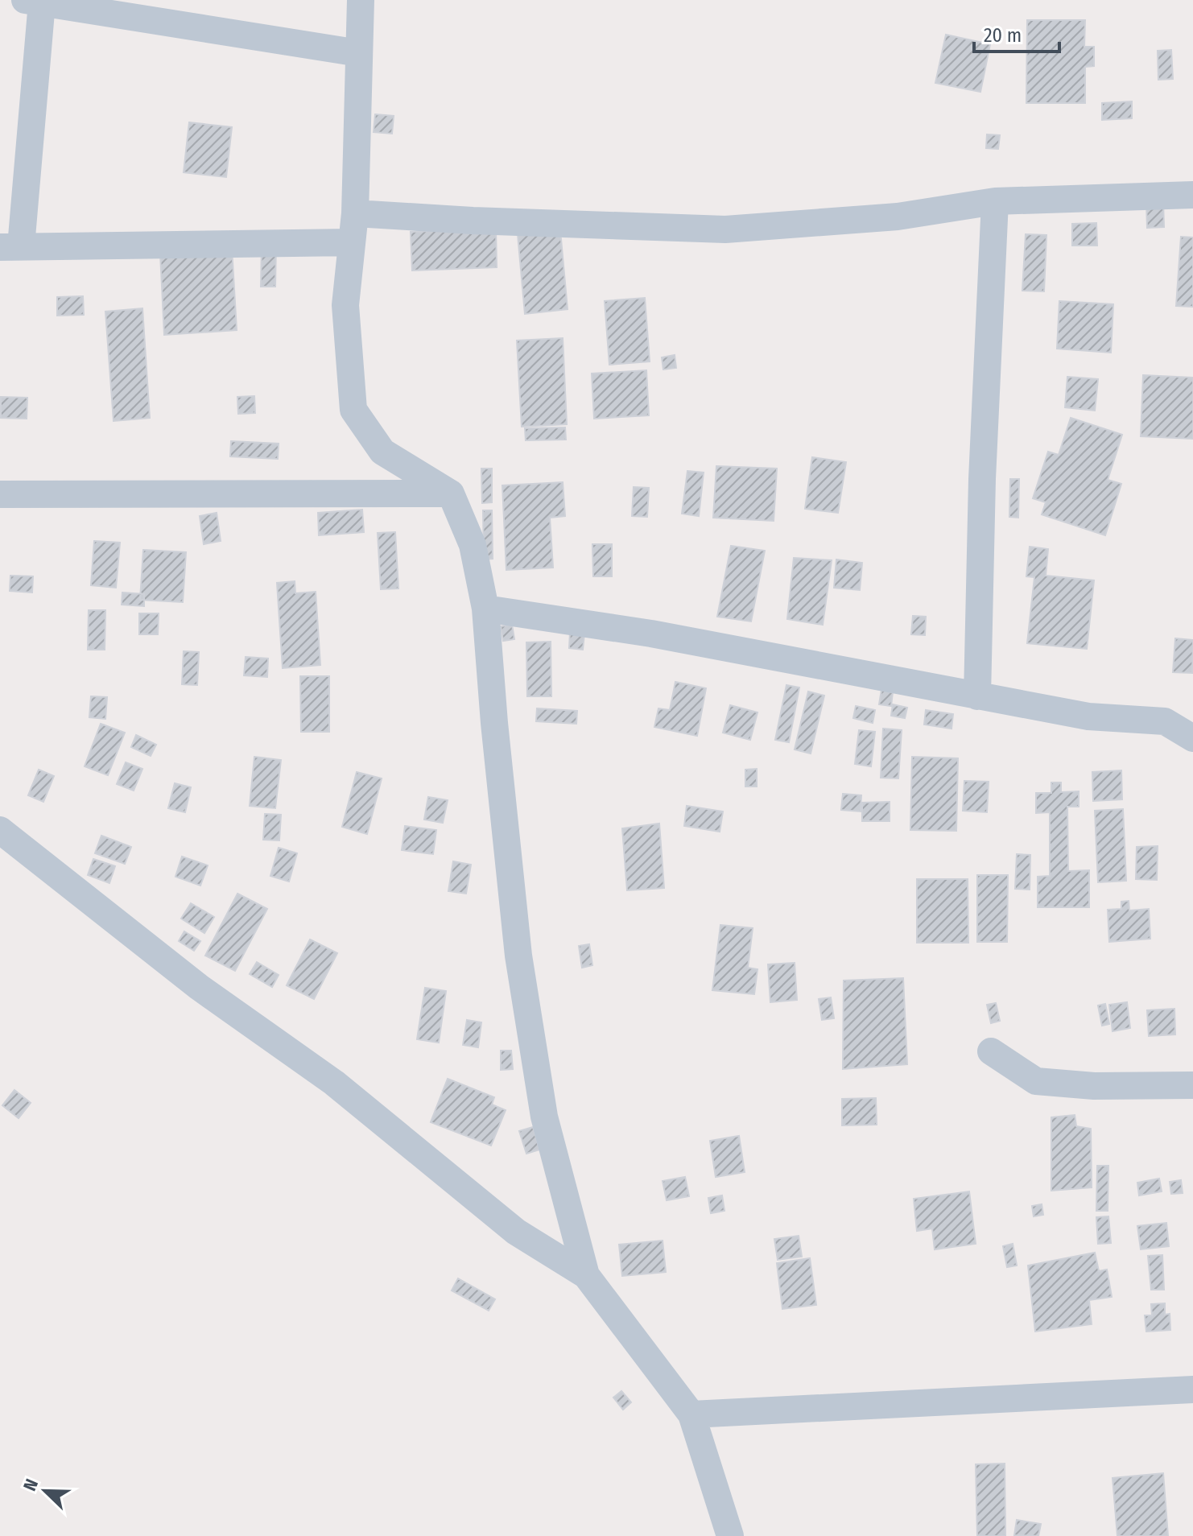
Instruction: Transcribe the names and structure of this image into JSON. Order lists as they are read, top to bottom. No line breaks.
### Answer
{"scale_bar":"20 m","north":"top left"}
